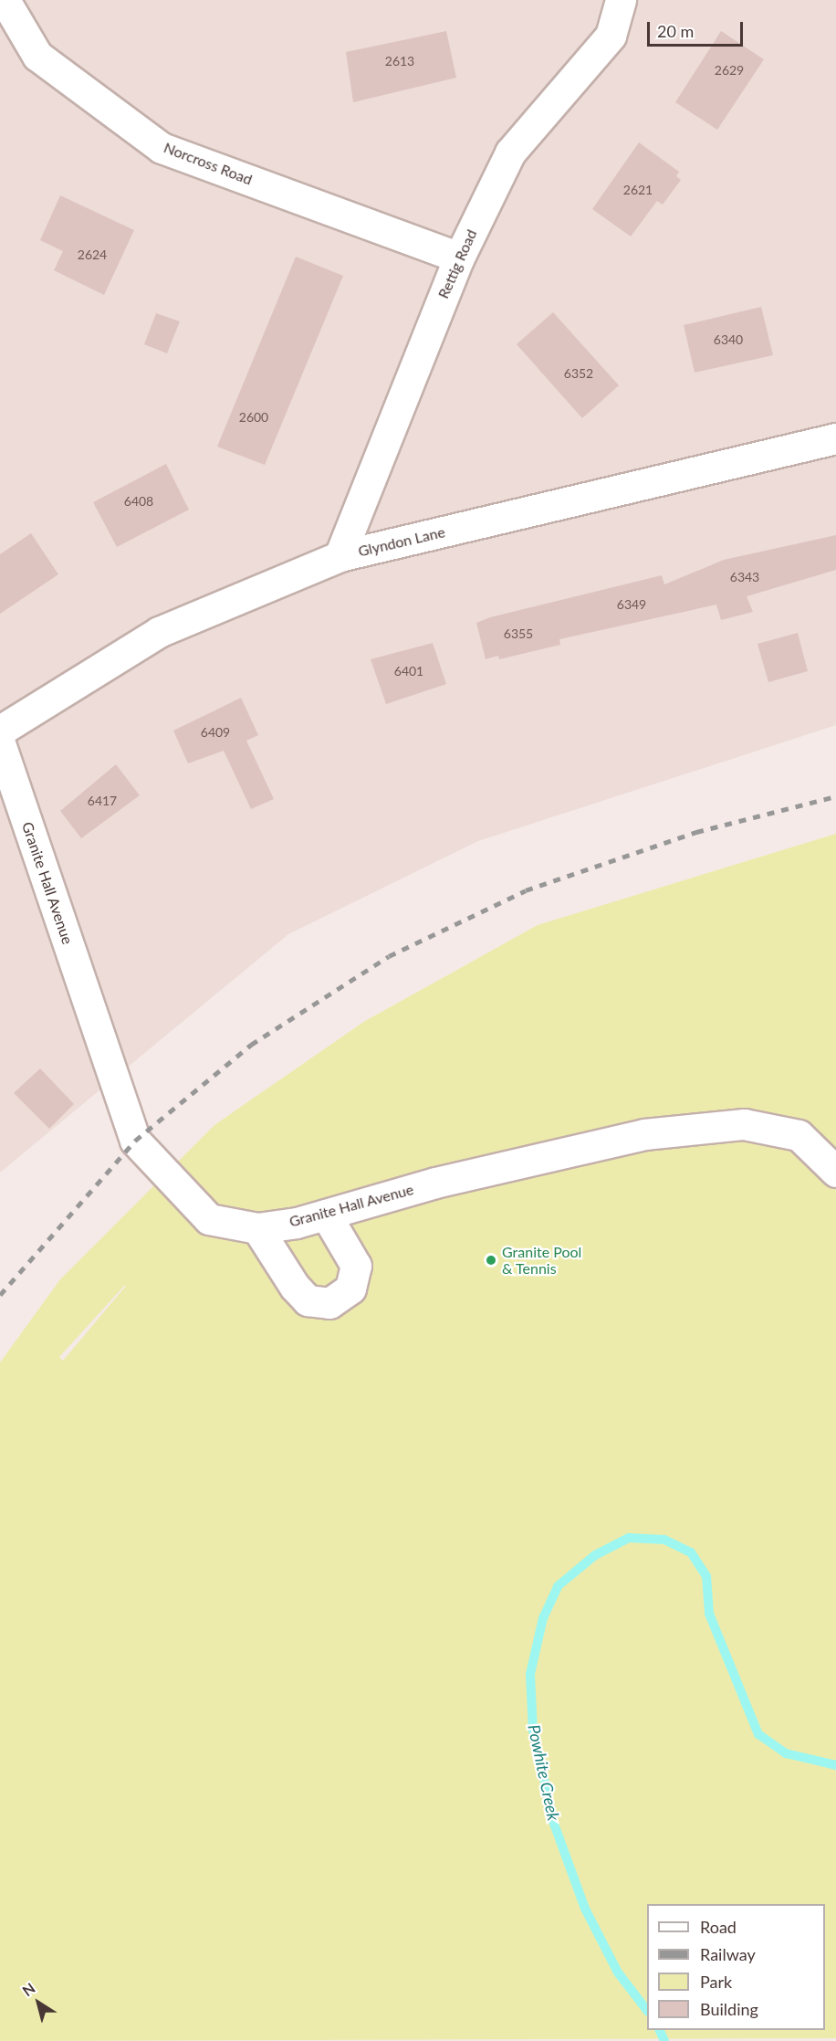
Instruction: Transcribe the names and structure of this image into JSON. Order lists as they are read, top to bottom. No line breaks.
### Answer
{"streets":{"street":["Norcross Road","Rettig Road","Glyndon Lane","Granite Hall Avenue"]},"crossings":[["Norcross Road","Rettig Road"],["Rettig Road","Glyndon Lane"]],"water":["Powhite Creek"],"places":["Granite Pool & Tennis"],"house_numbers":["2613","2629","2621","2624","6340","6352","2600","6408","6343","6349","6355","6401","6409","6417"],"legend":["Road","Railway","Park","Building"],"scale_bar":"20 m","north":"top left"}
